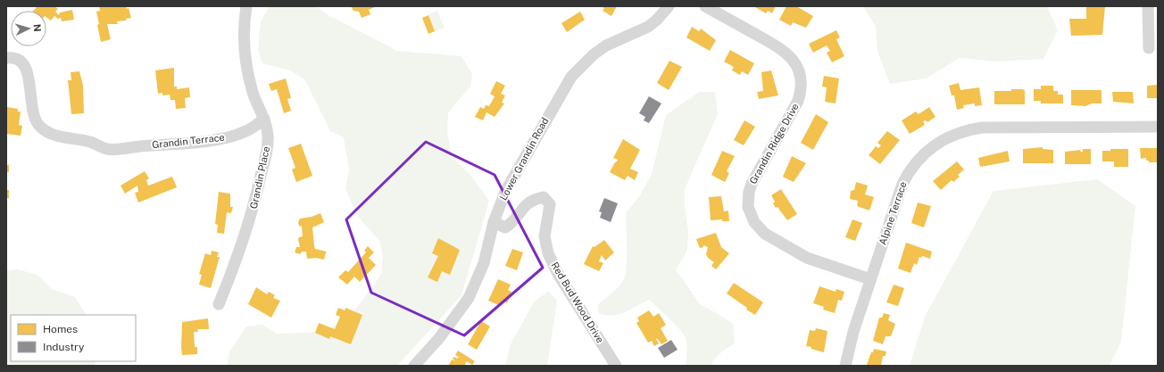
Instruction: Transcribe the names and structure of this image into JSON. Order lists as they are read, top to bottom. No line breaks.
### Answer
{"streets":{"street":["Grandin Terrace","Grandin Ridge Drive","Lower Grandin Road","Grandin Place","Alpine Terrace","Red Bud Wood Drive"]},"crossings":[["Grandin Terrace","Grandin Place"],["Grandin Ridge Drive","Alpine Terrace"],["Lower Grandin Road","Red Bud Wood Drive"]],"legend":["Homes","Industry"],"north":"right"}
